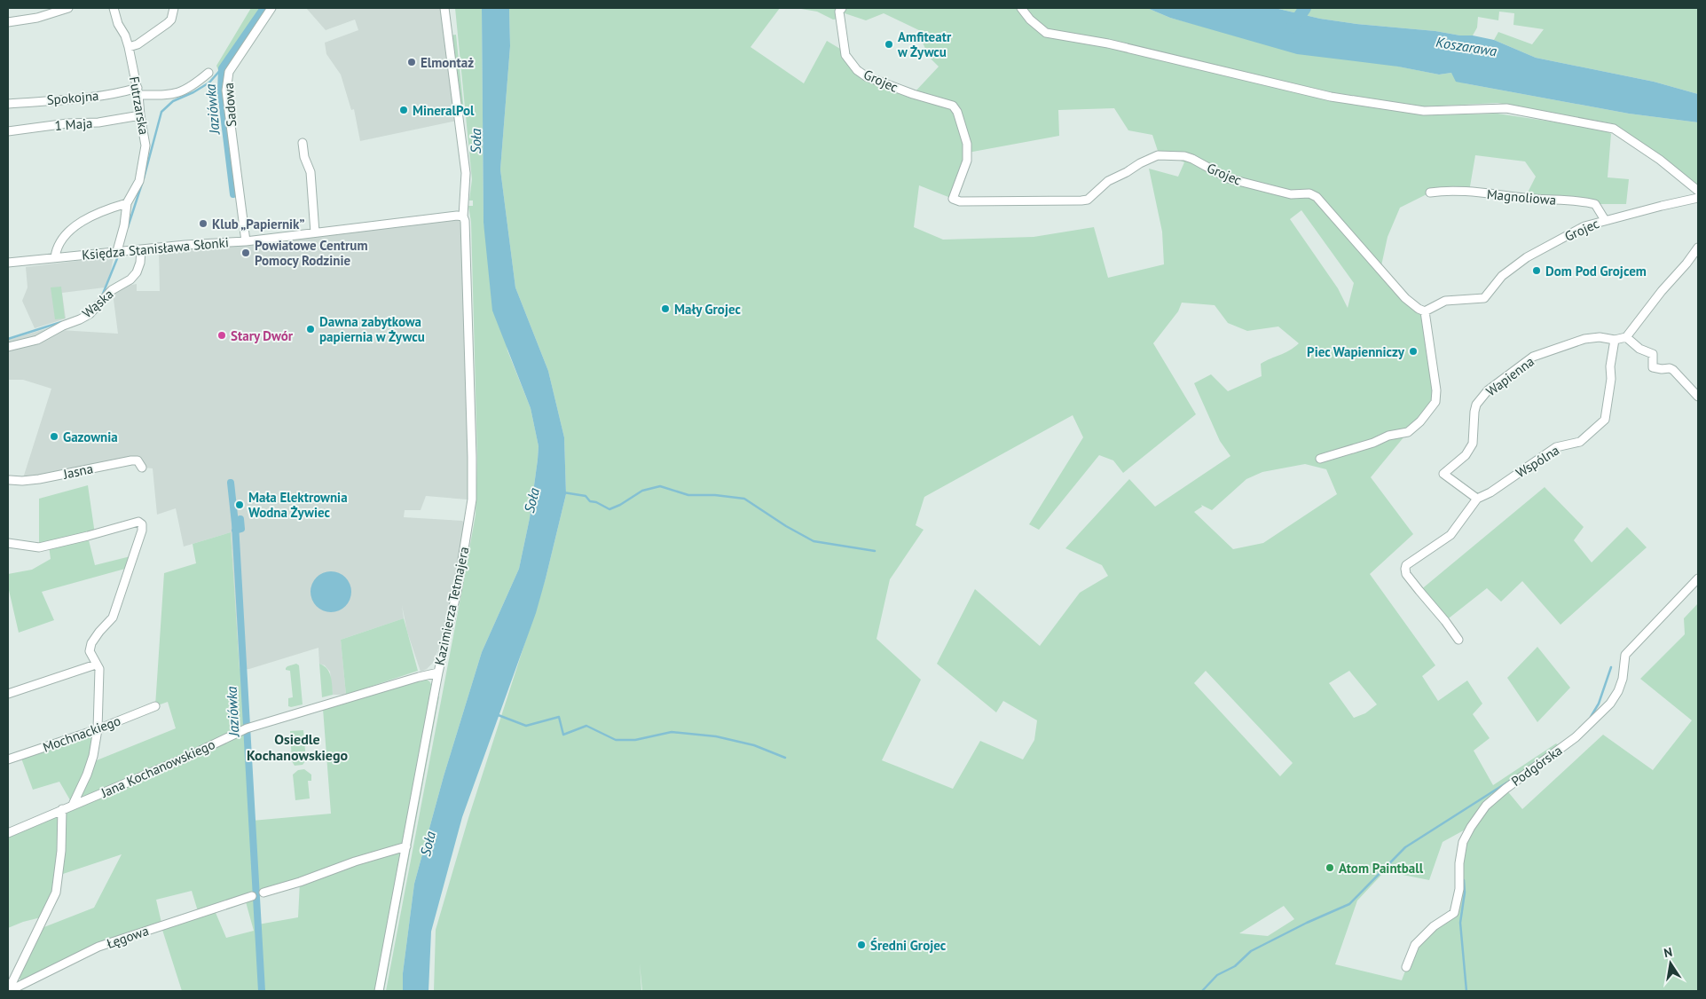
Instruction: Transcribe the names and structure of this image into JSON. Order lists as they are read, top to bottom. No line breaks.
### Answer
{"streets":{"street":["Grojec","Spokojna","Sadowa","Futrzarska","1 Maja","Magnoliowa","Księdza Stanisława Słonki","Wąska","Wapienna","Wspólna","Jasna","Kazimierza Tetmajera","Mochnackiego","Podgórska","Jana Kochanowskiego","Łęgowa"]},"crossings":[["Grojec","Magnoliowa"],["Spokojna","Futrzarska"],["Sadowa","Księdza Stanisława Słonki"],["Futrzarska","1 Maja"],["Futrzarska","Księdza Stanisława Słonki"],["Księdza Stanisława Słonki","Wąska"],["Księdza Stanisława Słonki","Kazimierza Tetmajera"],["Wapienna","Wspólna"],["Kazimierza Tetmajera","Jana Kochanowskiego"],["Jana Kochanowskiego","Łęgowa"]],"districts":["Osiedle Kochanowskiego"],"water":["Koszarawa","Jaziówka","Soła"],"places":["Amfiteatr w Żywcu","Elmontaż","MineralPol","Klub „Papiernik”","Powiatowe Centrum Pomocy Rodzinie","Dom Pod Grojcem","Mały Grojec","Dawna zabytkowa papiernia w Żywcu","Stary Dwór","Piec Wapienniczy","Gazownia","Mała Elektrownia Wodna Żywiec","Atom Paintball","Średni Grojec"],"north":"top"}
